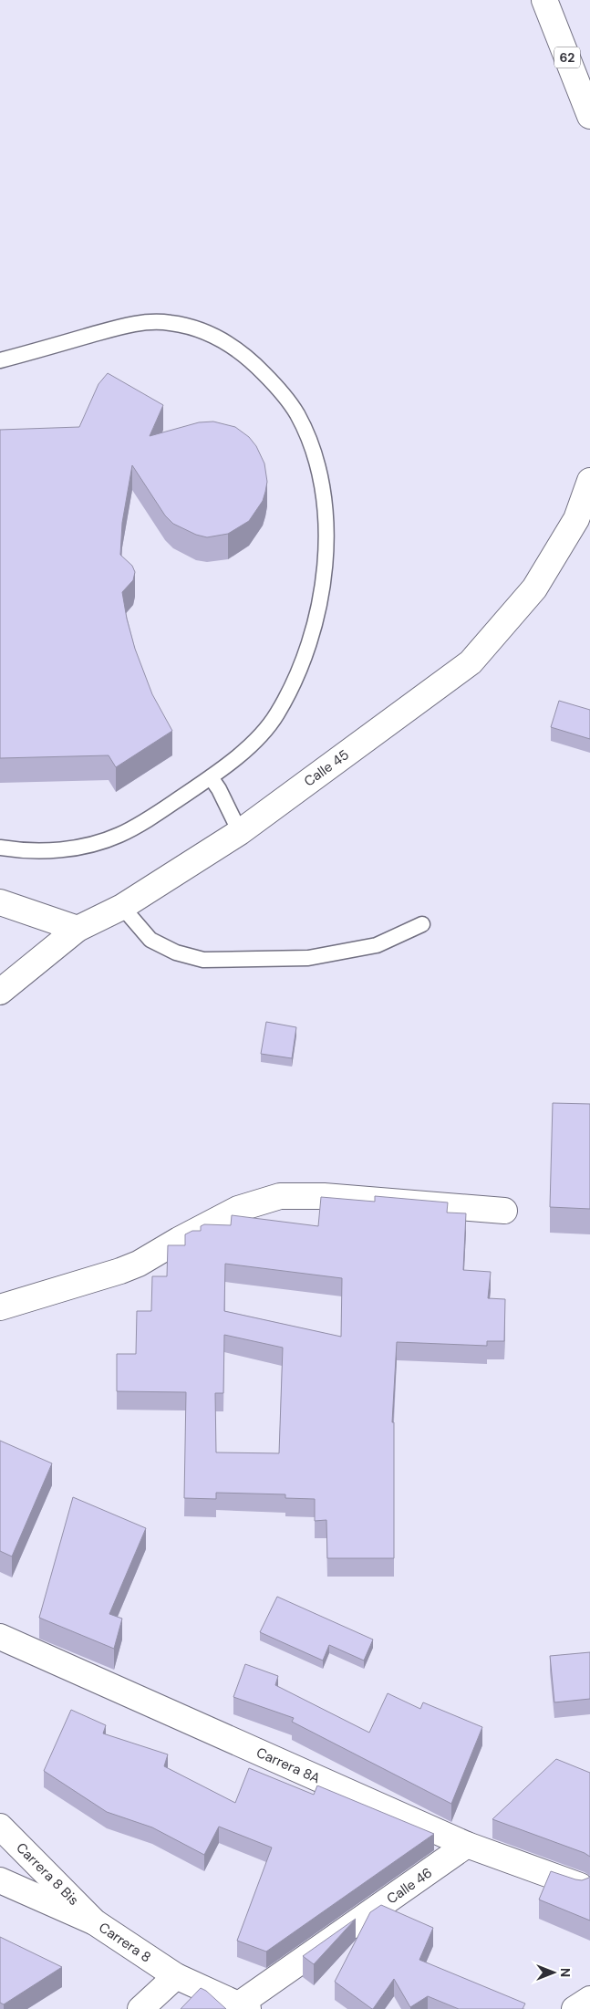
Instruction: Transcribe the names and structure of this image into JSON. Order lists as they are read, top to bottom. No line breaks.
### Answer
{"streets":{"street":["62","Calle 45","Carrera 8A","Carrera 8 Bis","Calle 46","Carrera 8"]},"crossings":[["Carrera 8A","Calle 46"],["Carrera 8 Bis","Carrera 8"],["Calle 46","Carrera 8"]],"north":"right"}
